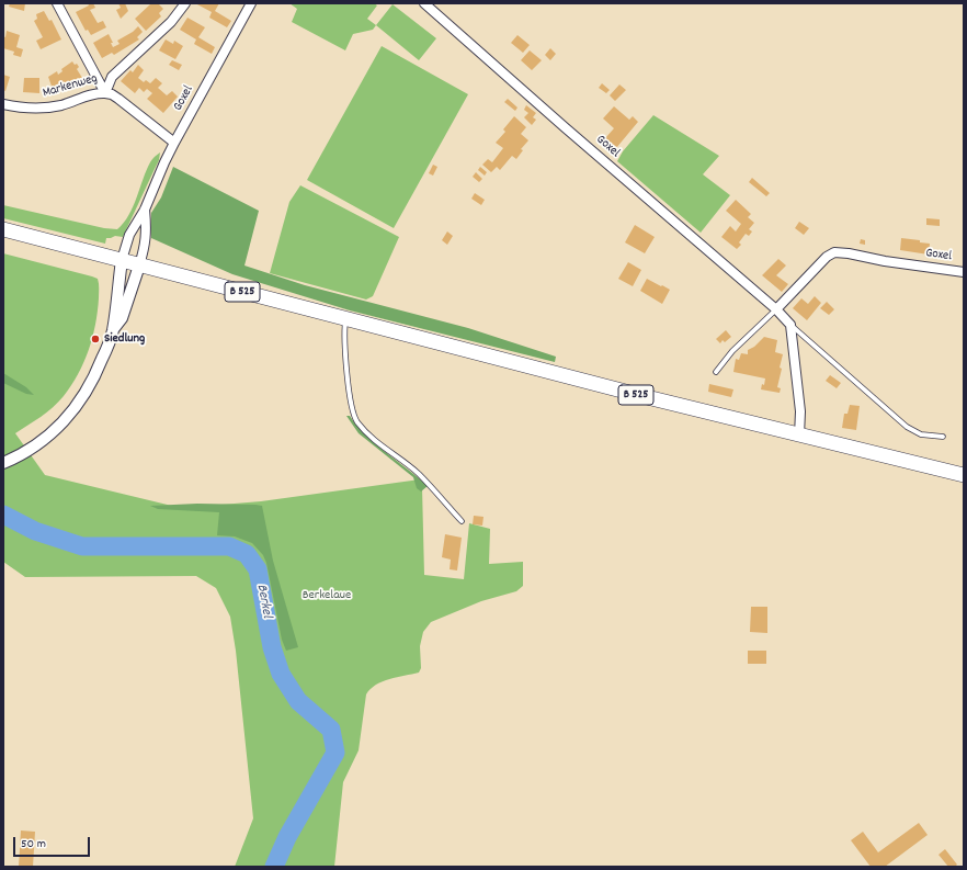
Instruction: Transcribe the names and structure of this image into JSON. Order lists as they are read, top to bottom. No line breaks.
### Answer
{"streets":{"main road":["B 525"],"street":["Markenweg","Goxel"]},"crossings":[["Goxel","B 525"]],"water":["Berkel"],"parks":["Berkelaue"],"places":["Siedlung"],"scale_bar":"50 m"}
